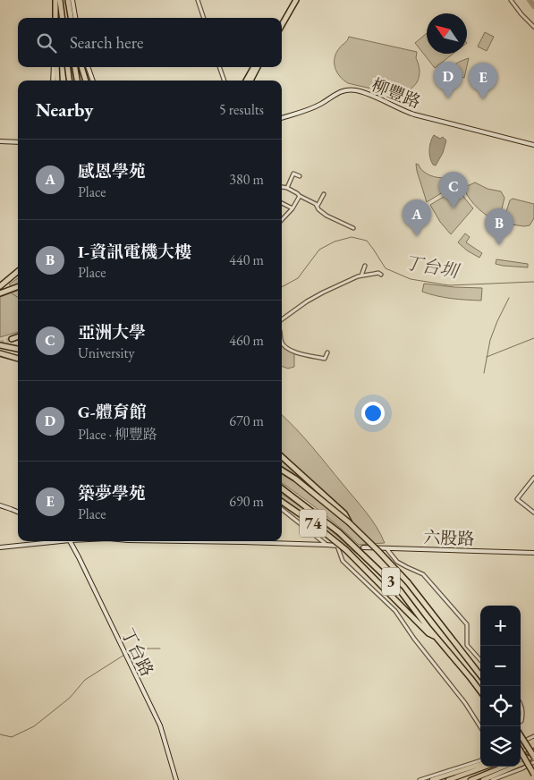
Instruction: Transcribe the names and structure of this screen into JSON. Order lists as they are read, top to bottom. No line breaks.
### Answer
{"streets":{"highway":["74","3"],"street":["柳豐路","六股路","丁台路"]},"crossings":[["74","3"]],"water":["丁台圳"],"north":"top left","page":{"search":"Search here","pins":["D","E","C","A","B"],"heading":["Nearby","5 results"],"list":[{"mark":"A","name":"感恩學苑","note":"Place","value":"380 m"},{"mark":"B","name":"I-資訊電機大樓","note":"Place","value":"440 m"},{"mark":"C","name":"亞洲大學","note":"University","value":"460 m"},{"mark":"D","name":"G-體育館","note":"Place · 柳豐路","value":"670 m"},{"mark":"E","name":"築夢學苑","note":"Place","value":"690 m"}],"map_buttons":["+","−"]}}
